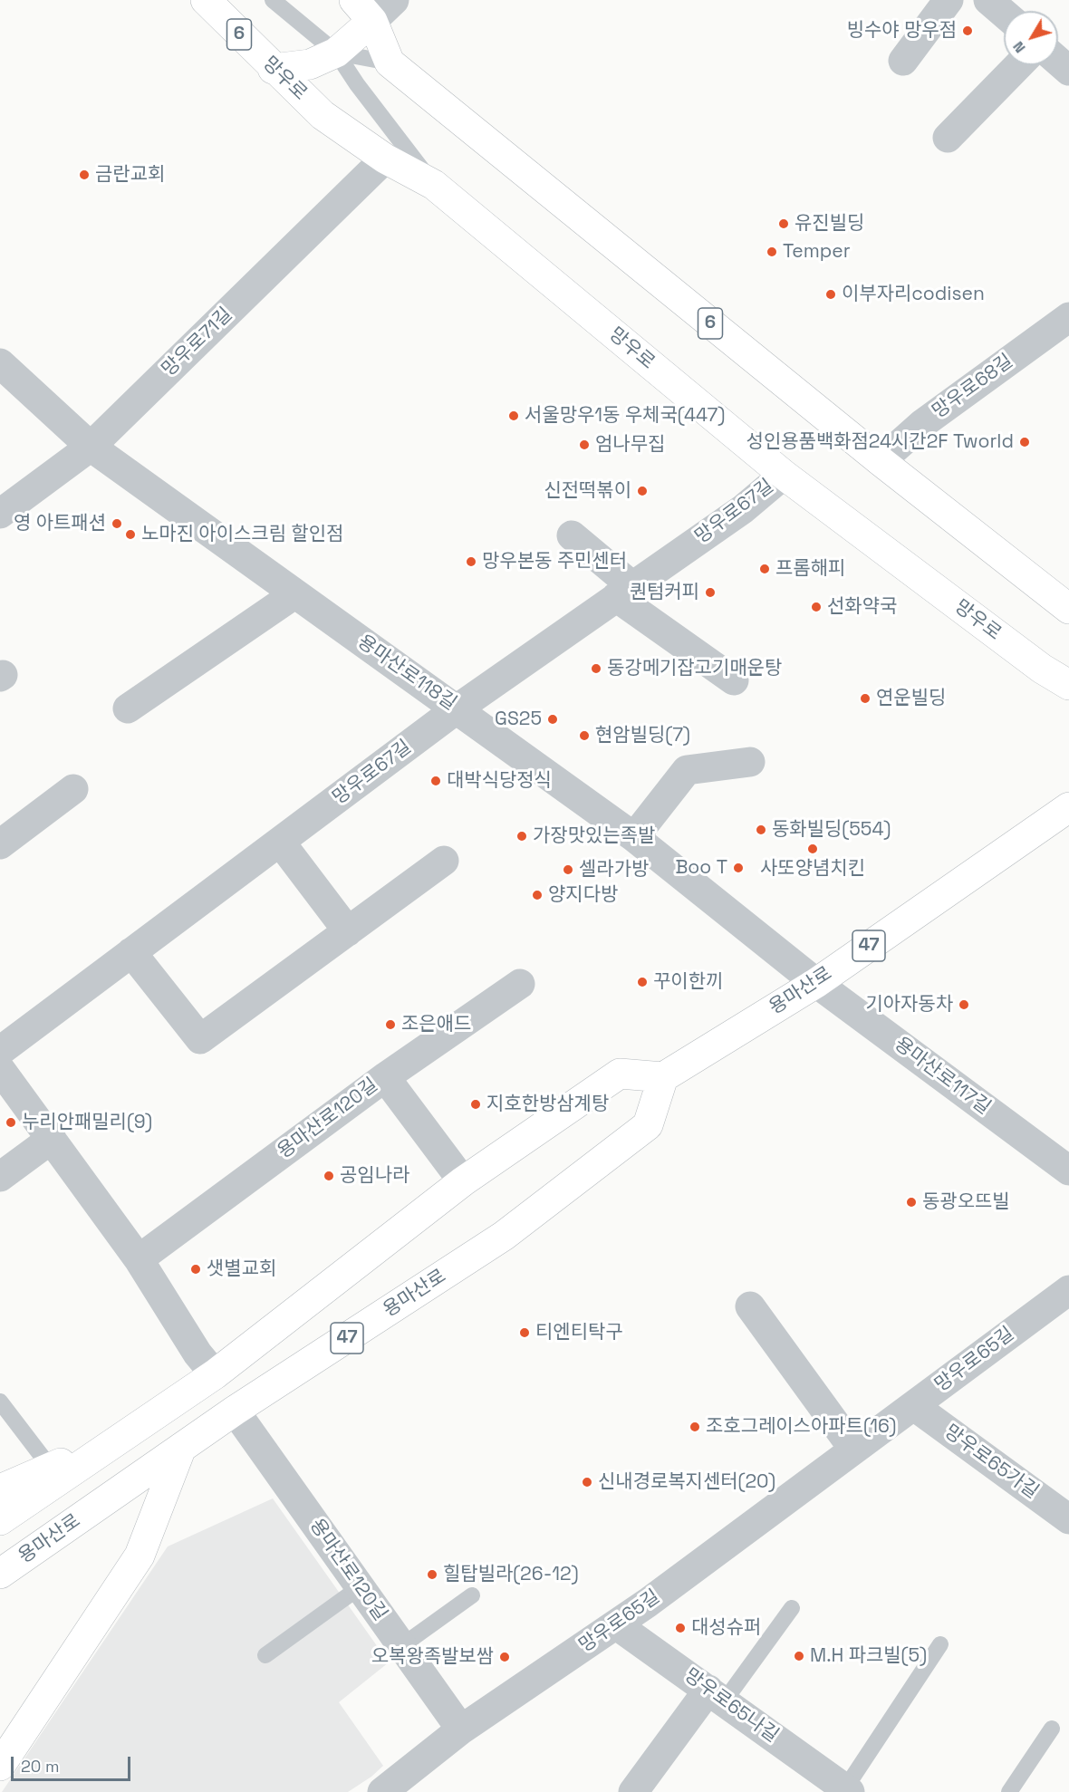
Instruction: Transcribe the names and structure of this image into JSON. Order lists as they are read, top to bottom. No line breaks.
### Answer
{"streets":{"main road":["6","망우로","47","용마산로"],"street":["망우로71길","망우로68길","망우로67길","용마산로118길","용마산로117길","용마산로120길","망우로65길","망우로65가길","망우로65나길"]},"crossings":[["6","망우로68길"],["망우로","망우로71길"],["망우로","망우로67길"],["망우로71길","용마산로118길"],["망우로67길","용마산로118길"],["용마산로118길","용마산로"],["용마산로118길","용마산로117길"],["용마산로","용마산로117길"],["용마산로","용마산로120길"],["용마산로120길","망우로65길"],["망우로65길","망우로65가길"],["망우로65길","망우로65나길"]],"places":["빙수야 망우점","금란교회","유진빌딩","Temper","이부자리codisen","서울망우1동 우체국(447)","성인용품백화점24시간2F Tworld","엄나무집","신전떡볶이","영 아트패션","노마진 아이스크림 할인점","망우본동 주민센터","프롬해피","퀀텀커피","선화약국","동강메기잡고기매운탕","연운빌딩","GS25","현암빌딩(7)","대박식당정식","동화빌딩(554)","가장맛있는족발","사또양념치킨","Boo T","셀라가방","양지다방","꾸이한끼","기아자동차","조은애드","지호한방삼계탕","누리안패밀리(9)","공임나라","동광오뜨빌","샛별교회","티엔티탁구","조호그레이스아파트(16)","신내경로복지센터(20)","힐탑빌라(26-12)","대성슈퍼","M.H 파크빌(5)","오복왕족발보쌈"],"scale_bar":"20 m","north":"bottom left"}
